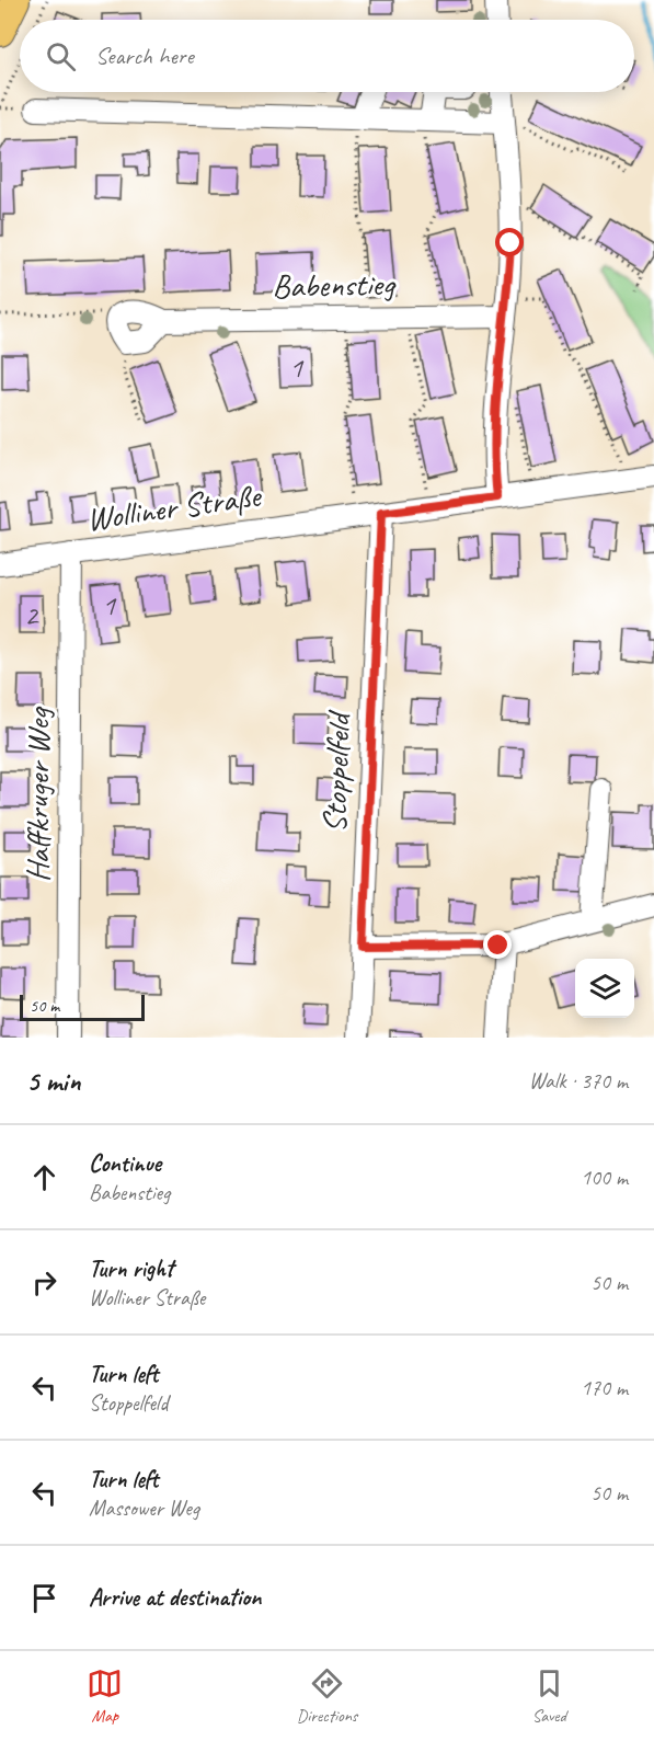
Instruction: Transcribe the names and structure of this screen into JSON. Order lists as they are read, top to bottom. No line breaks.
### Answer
{"streets":{"street":["Babenstieg","Wolliner Straße","Stoppelfeld","Haffkruger Weg"]},"crossings":[["Wolliner Straße","Stoppelfeld"],["Wolliner Straße","Haffkruger Weg"]],"house_numbers":["1","1","2"],"scale_bar":"50 m","page":{"search":"Search here","scale":"50 m","heading":["5 min","Walk · 370 m"],"list":[["Continue","Babenstieg","100 m"],["Turn right","Wolliner Straße","50 m"],["Turn left","Stoppelfeld","170 m"],["Turn left","Massower Weg","50 m"],"Arrive at destination"],"nav":["Map","Directions","Saved"]}}
